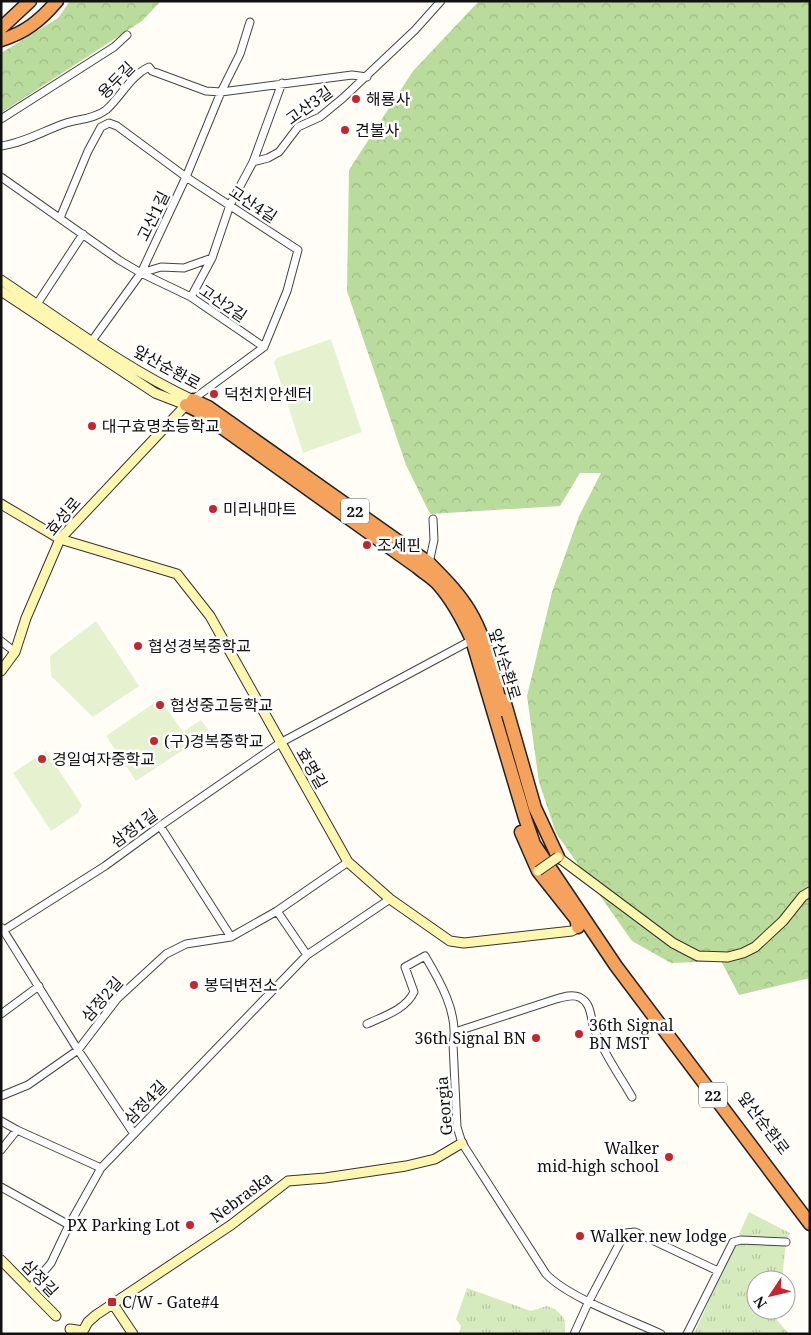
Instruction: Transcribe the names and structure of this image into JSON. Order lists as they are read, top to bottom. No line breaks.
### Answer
{"streets":{"highway":["앞산순환로","22"],"street":["용두길","고산3길","고산4길","고산1길","고산2길","효성로","효명길","삼정1길","삼정2길","삼정4길","Georgia","Nebraska","삼정길"]},"crossings":[["용두길","고산3길"],["용두길","고산1길"],["고산4길","고산1길"],["고산4길","고산2길"],["고산1길","고산2길"],["고산1길","앞산순환로"],["앞산순환로","효성로"],["앞산순환로","삼정1길"],["효성로","효명길"],["효명길","삼정1길"],["효명길","삼정2길"],["효명길","삼정4길"],["삼정4길","삼정길"],["Georgia","Nebraska"]],"places":{"other":["해룡사","견불사","덕천치안센터","대구효명초등학교","미리내마트","조세핀","협성경복중학교","협성중고등학교","(구)경복중학교","경일여자중학교","봉덕변전소","36th Signal BN MST","36th Signal BN","Walker mid-high school","PX Parking Lot","Walker new lodge"],"transit":["C/W - Gate#4"]},"north":"bottom left"}
